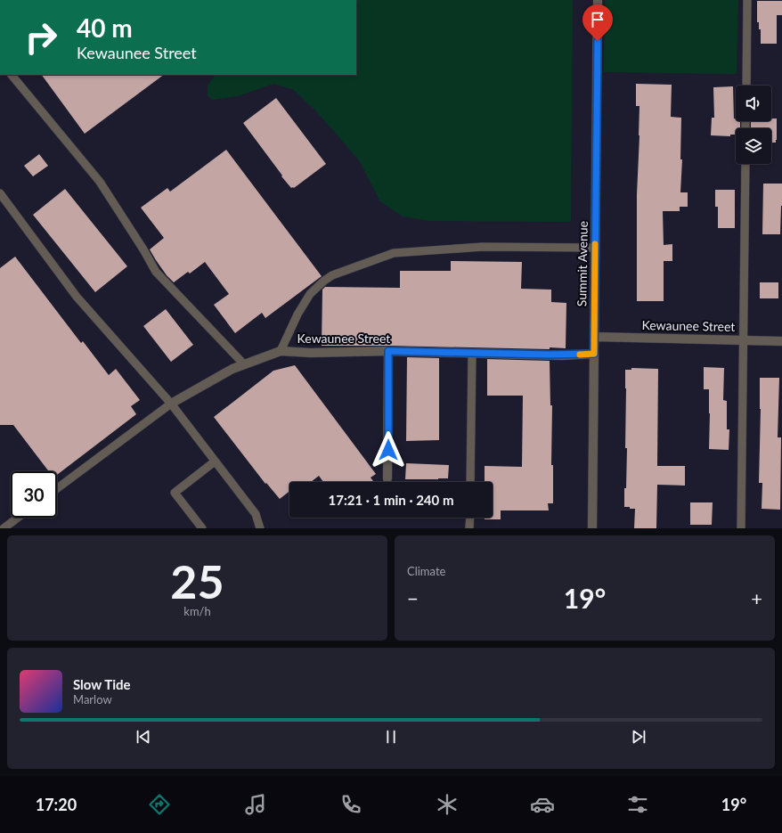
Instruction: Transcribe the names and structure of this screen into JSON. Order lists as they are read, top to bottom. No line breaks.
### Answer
{"streets":{"street":["Summit Avenue","Kewaunee Street"]},"crossings":[["Summit Avenue","Kewaunee Street"]],"page":{"turn":["40 m","Kewaunee Street"],"limit":"30","trip":"17:21 · 1 min · 240 m","tile":[["25","km/h"],"Climate"],"heat":["−","19°","+"],"song":["Slow Tide","Marlow"],"tabs":["17:20","19°"]}}
